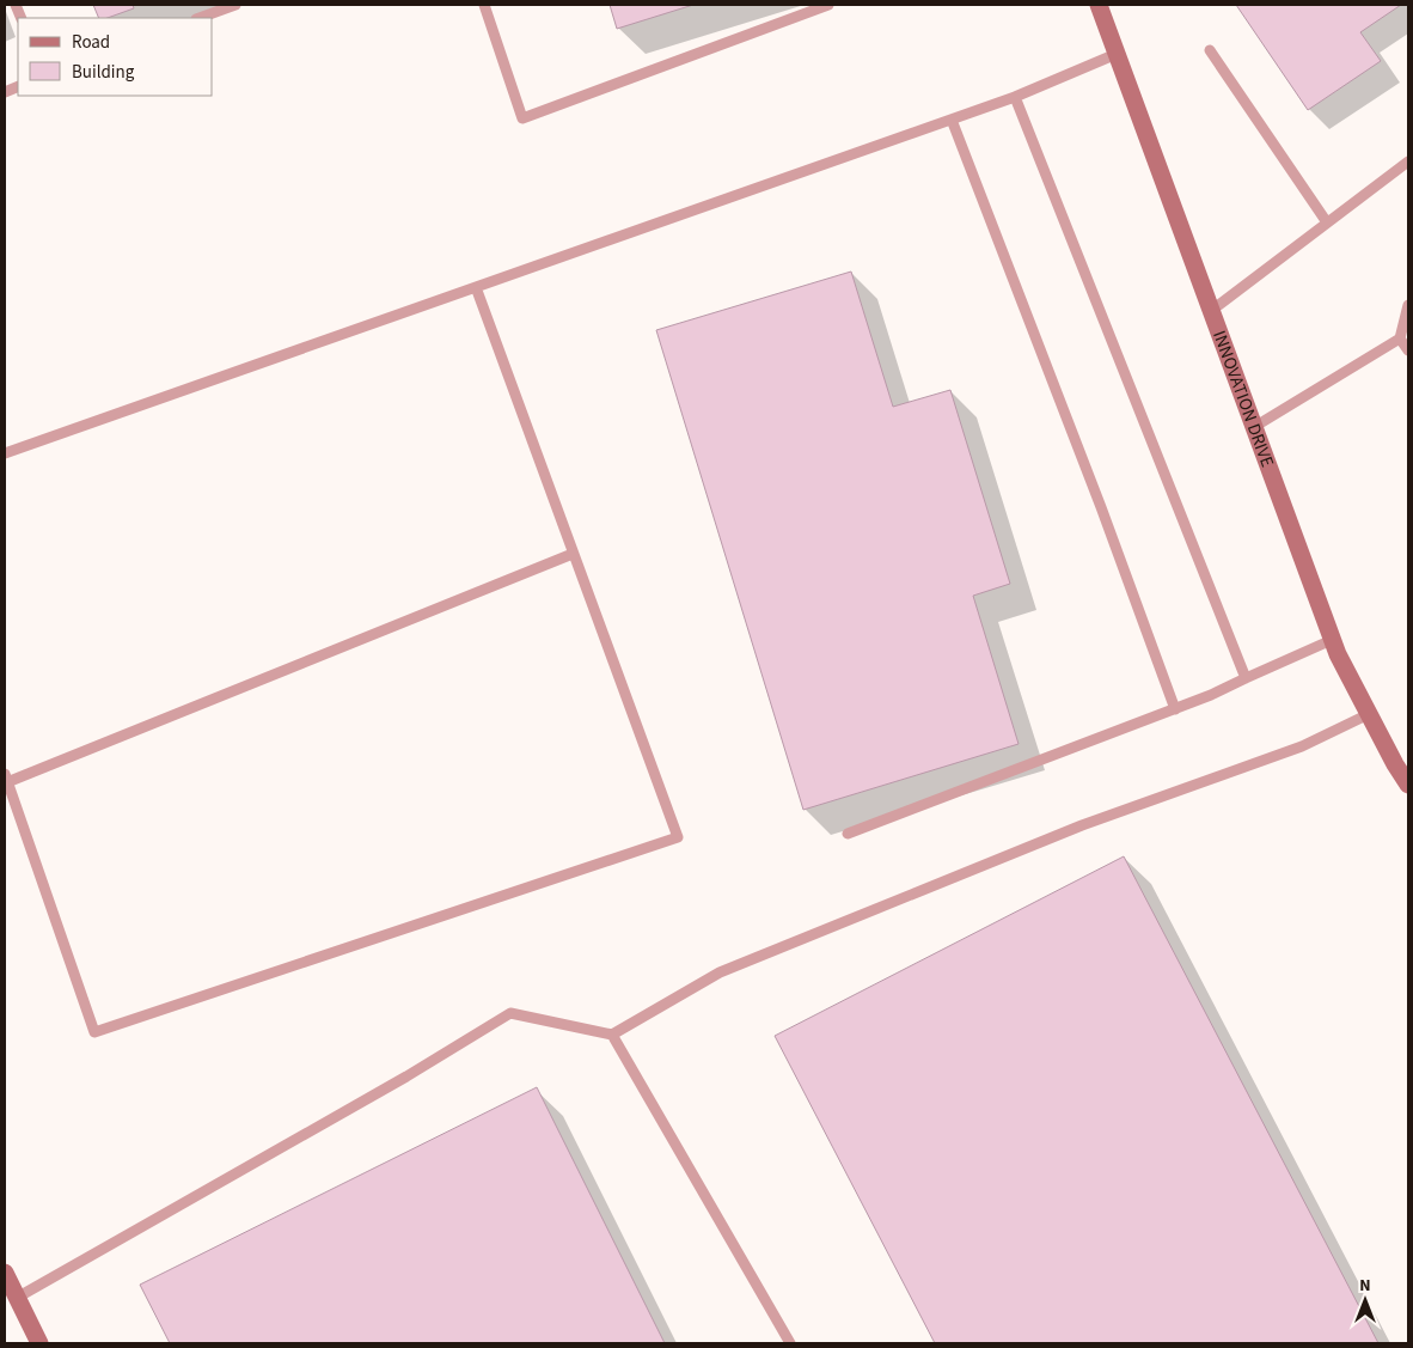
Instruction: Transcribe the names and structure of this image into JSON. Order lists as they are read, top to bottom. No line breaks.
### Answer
{"streets":{"street":["INNOVATION DRIVE"]},"legend":["Road","Building"],"north":"top"}
